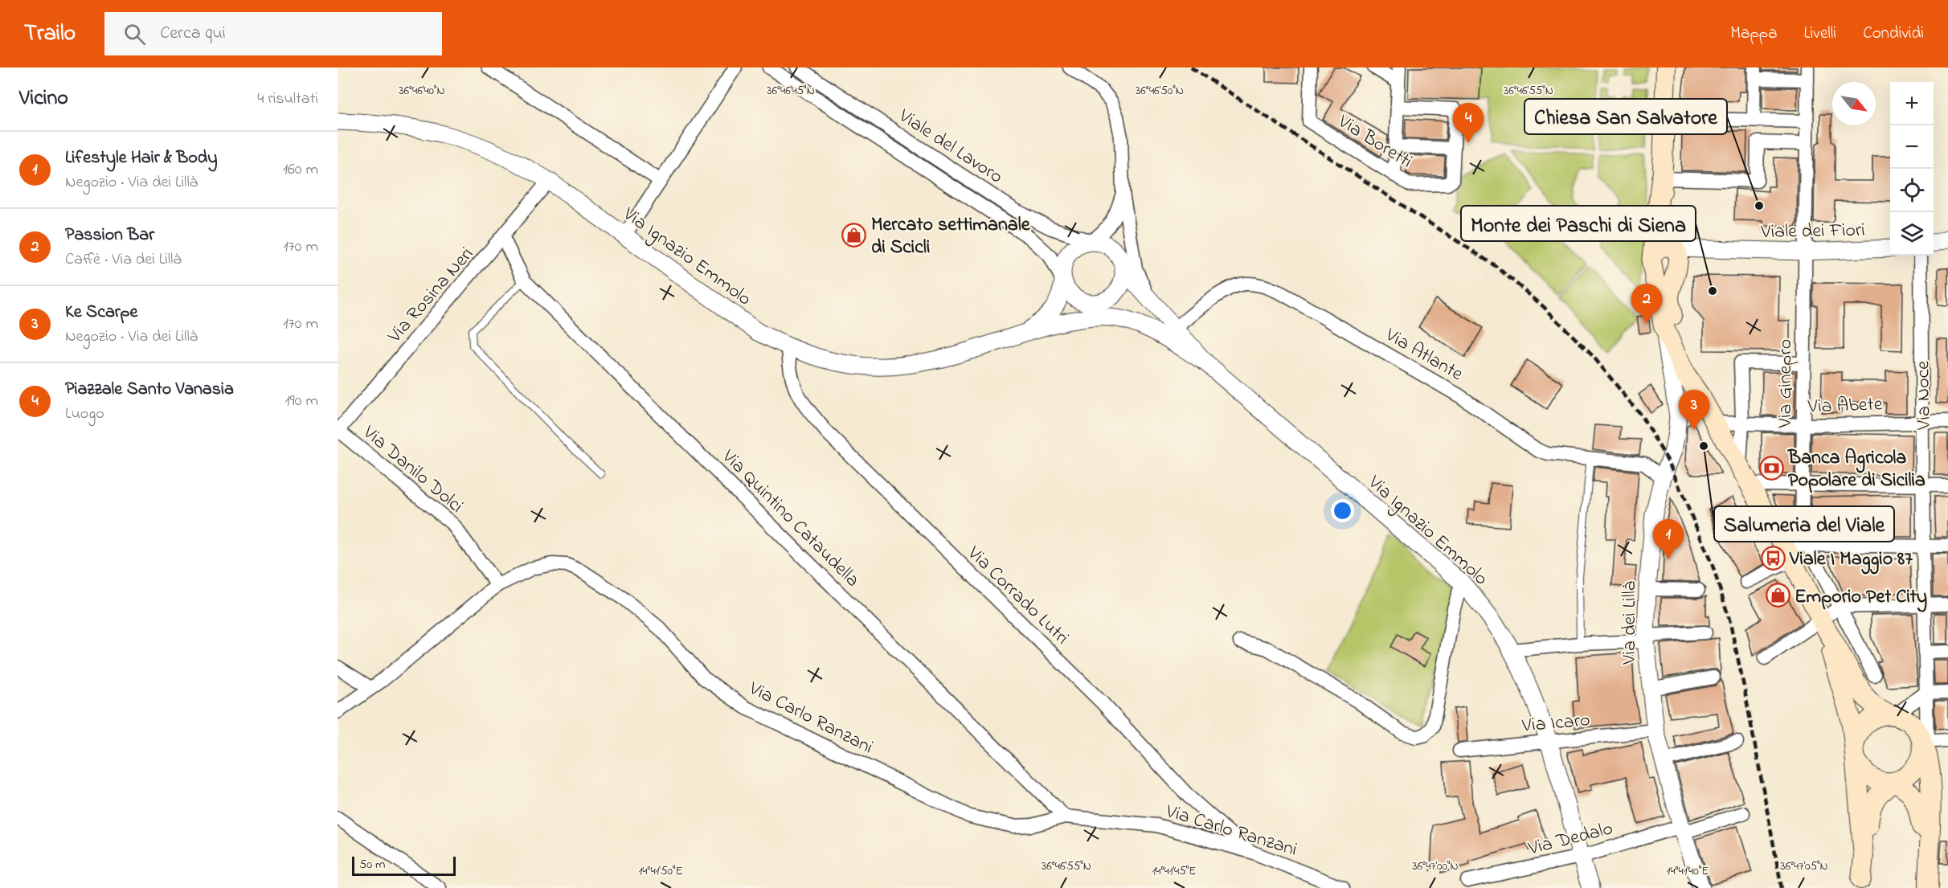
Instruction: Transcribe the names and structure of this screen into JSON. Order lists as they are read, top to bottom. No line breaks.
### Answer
{"streets":{"street":["Via Boretti","Viale del Lavoro","Viale dei Fiori","Via Ignazio Emmolo","Via Rosina Neri","Via Atlante","Via Ginepro","Via Noce","Via Abete","Via Danilo Dolci","Via Quintino Cataudella","Via Corrado Lutri","Via dei Lillà","Via Carlo Ranzani","Via Icaro","Via Dedalo"]},"crossings":[["Viale dei Fiori","Via Ginepro"],["Via Ignazio Emmolo","Via Rosina Neri"],["Via Ignazio Emmolo","Via Corrado Lutri"],["Via Ignazio Emmolo","Via Icaro"],["Via Ignazio Emmolo","Via Dedalo"],["Via Rosina Neri","Via Danilo Dolci"],["Via Rosina Neri","Via Quintino Cataudella"],["Via Atlante","Via dei Lillà"],["Via Ginepro","Via Abete"],["Via Noce","Via Abete"],["Via Danilo Dolci","Via Carlo Ranzani"],["Via Quintino Cataudella","Via Carlo Ranzani"],["Via Corrado Lutri","Via Carlo Ranzani"],["Via dei Lillà","Via Icaro"],["Via dei Lillà","Via Dedalo"]],"places":{"other":["Chiesa San Salvatore","Monte dei Paschi di Siena","Salumeria del Viale"],"shop":["Mercato settimanale di Scicli","Emporio Pet City"],"bank":["Banca Agricola Popolare di Sicilia"],"bus stop":["Viale I Maggio 87"]},"scale_bar":"50 m","north":"bottom right","page":{"header":"Trailo","search":"Cerca qui","nav":["Mappa","Livelli","Condividi"],"heading":["Vicino","4 risultati"],"map_buttons":["+","−"],"pins":["4","2","3","1"],"list":[{"mark":"1","name":"Lifestyle Hair & Body","note":"Negozio · Via dei Lillà","value":"160 m"},{"mark":"2","name":"Passion Bar","note":"Caffè · Via dei Lillà","value":"170 m"},{"mark":"3","name":"Ke Scarpe","note":"Negozio · Via dei Lillà","value":"170 m"},{"mark":"4","name":"Piazzale Santo Vanasia","note":"Luogo","value":"190 m"}],"scale":"50 m"},"coordinates":["36°46'40\"N","36°46'45\"N","36°46'50\"N","36°46'55\"N","36°47'00\"N","36°47'05\"N","14°41'50\"E","14°41'45\"E","14°41'40\"E"]}
